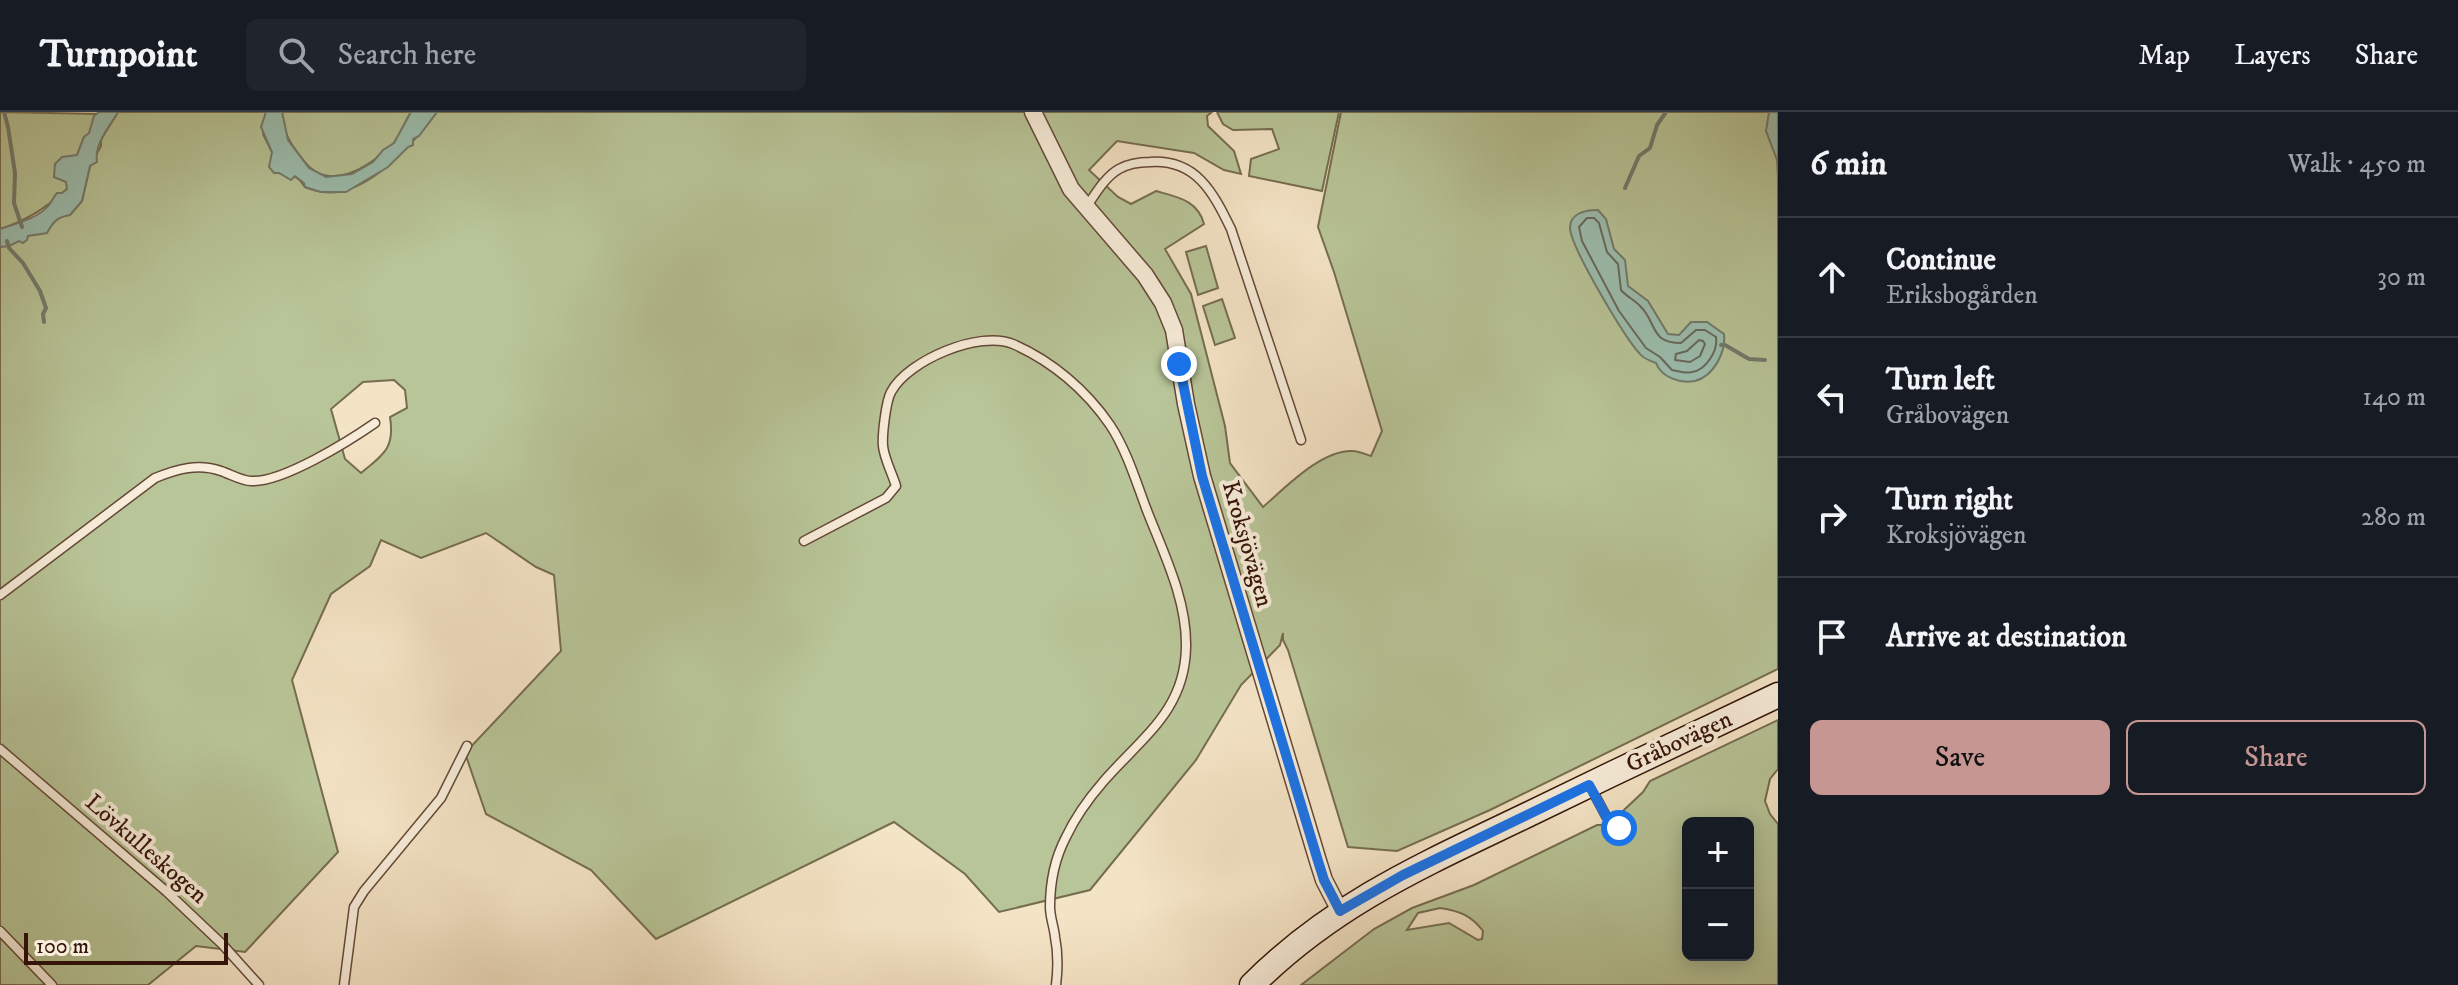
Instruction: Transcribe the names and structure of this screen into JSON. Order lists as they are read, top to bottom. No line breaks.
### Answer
{"streets":{"main road":["Gråbovägen"],"street":["Kroksjövägen"],"lane":["Lövkulleskogen"]},"crossings":[["Kroksjövägen","Gråbovägen"]],"scale_bar":"100 m","page":{"header":"Turnpoint","search":"Search here","nav":["Map","Layers","Share"],"heading":["6 min","Walk · 450 m"],"list":[["Continue","Eriksbogården","30 m"],["Turn left","Gråbovägen","140 m"],["Turn right","Kroksjövägen","280 m"],"Arrive at destination"],"buttons":["Save","Share"],"map_buttons":["+","−"],"scale":"100 m"}}
